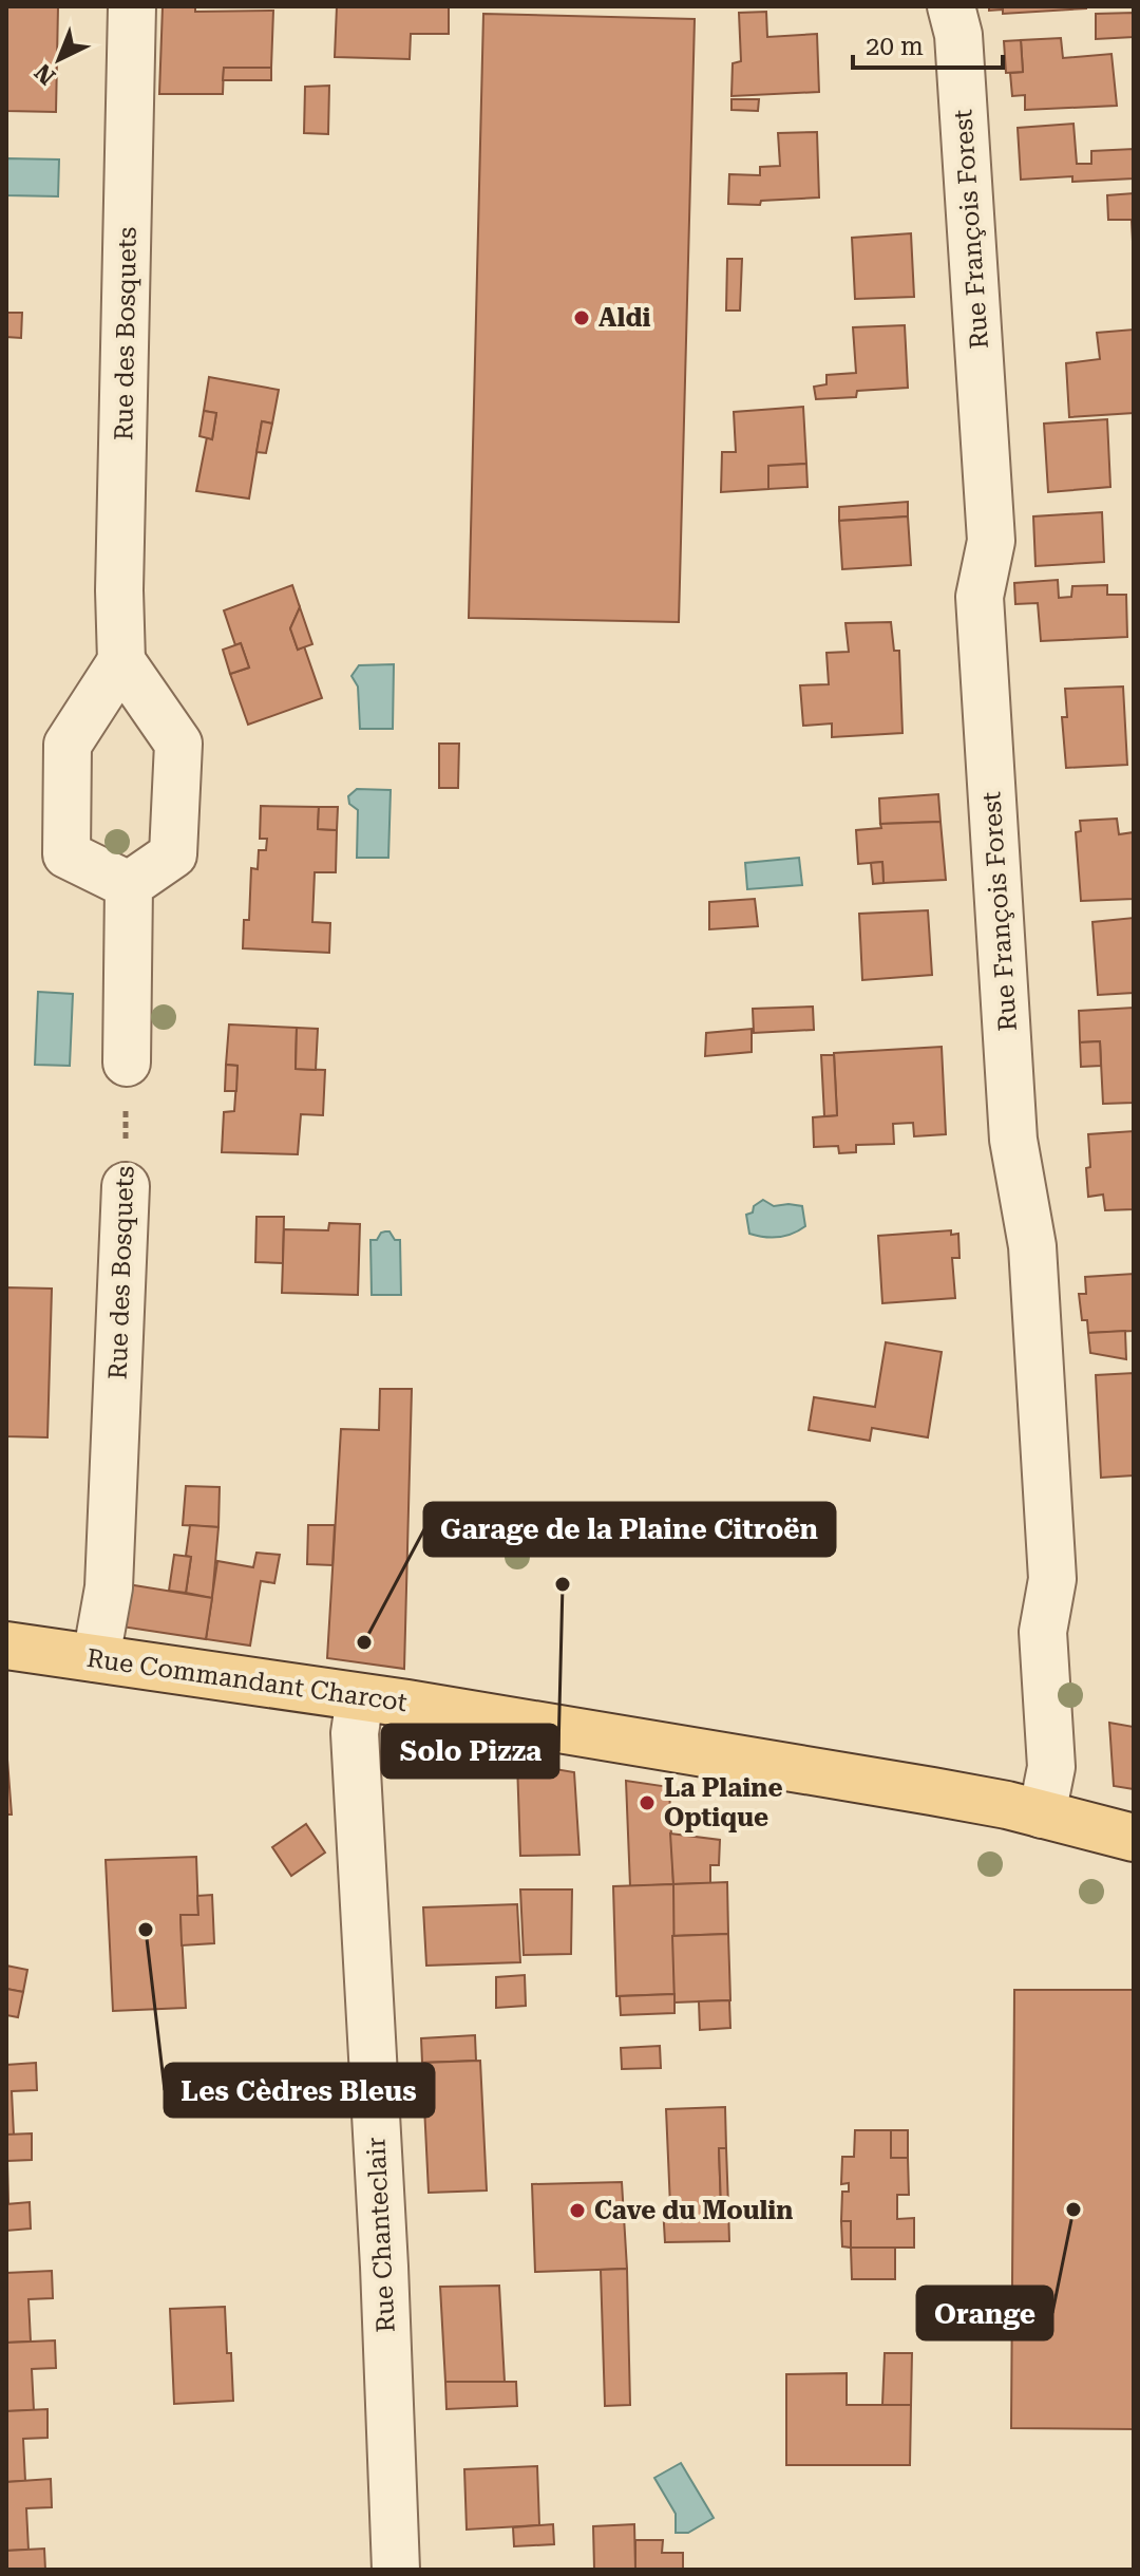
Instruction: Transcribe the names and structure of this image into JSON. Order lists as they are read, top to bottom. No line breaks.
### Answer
{"streets":{"main road":["Rue Commandant Charcot"],"street":["Rue François Forest","Rue des Bosquets","Rue Chanteclair"]},"crossings":[["Rue François Forest","Rue Commandant Charcot"],["Rue des Bosquets","Rue Commandant Charcot"],["Rue Commandant Charcot","Rue Chanteclair"]],"places":["Aldi","Solo Pizza","Garage de la Plaine Citroën","La Plaine Optique","Les Cèdres Bleus","Orange","Cave du Moulin"],"scale_bar":"20 m","north":"bottom left"}
